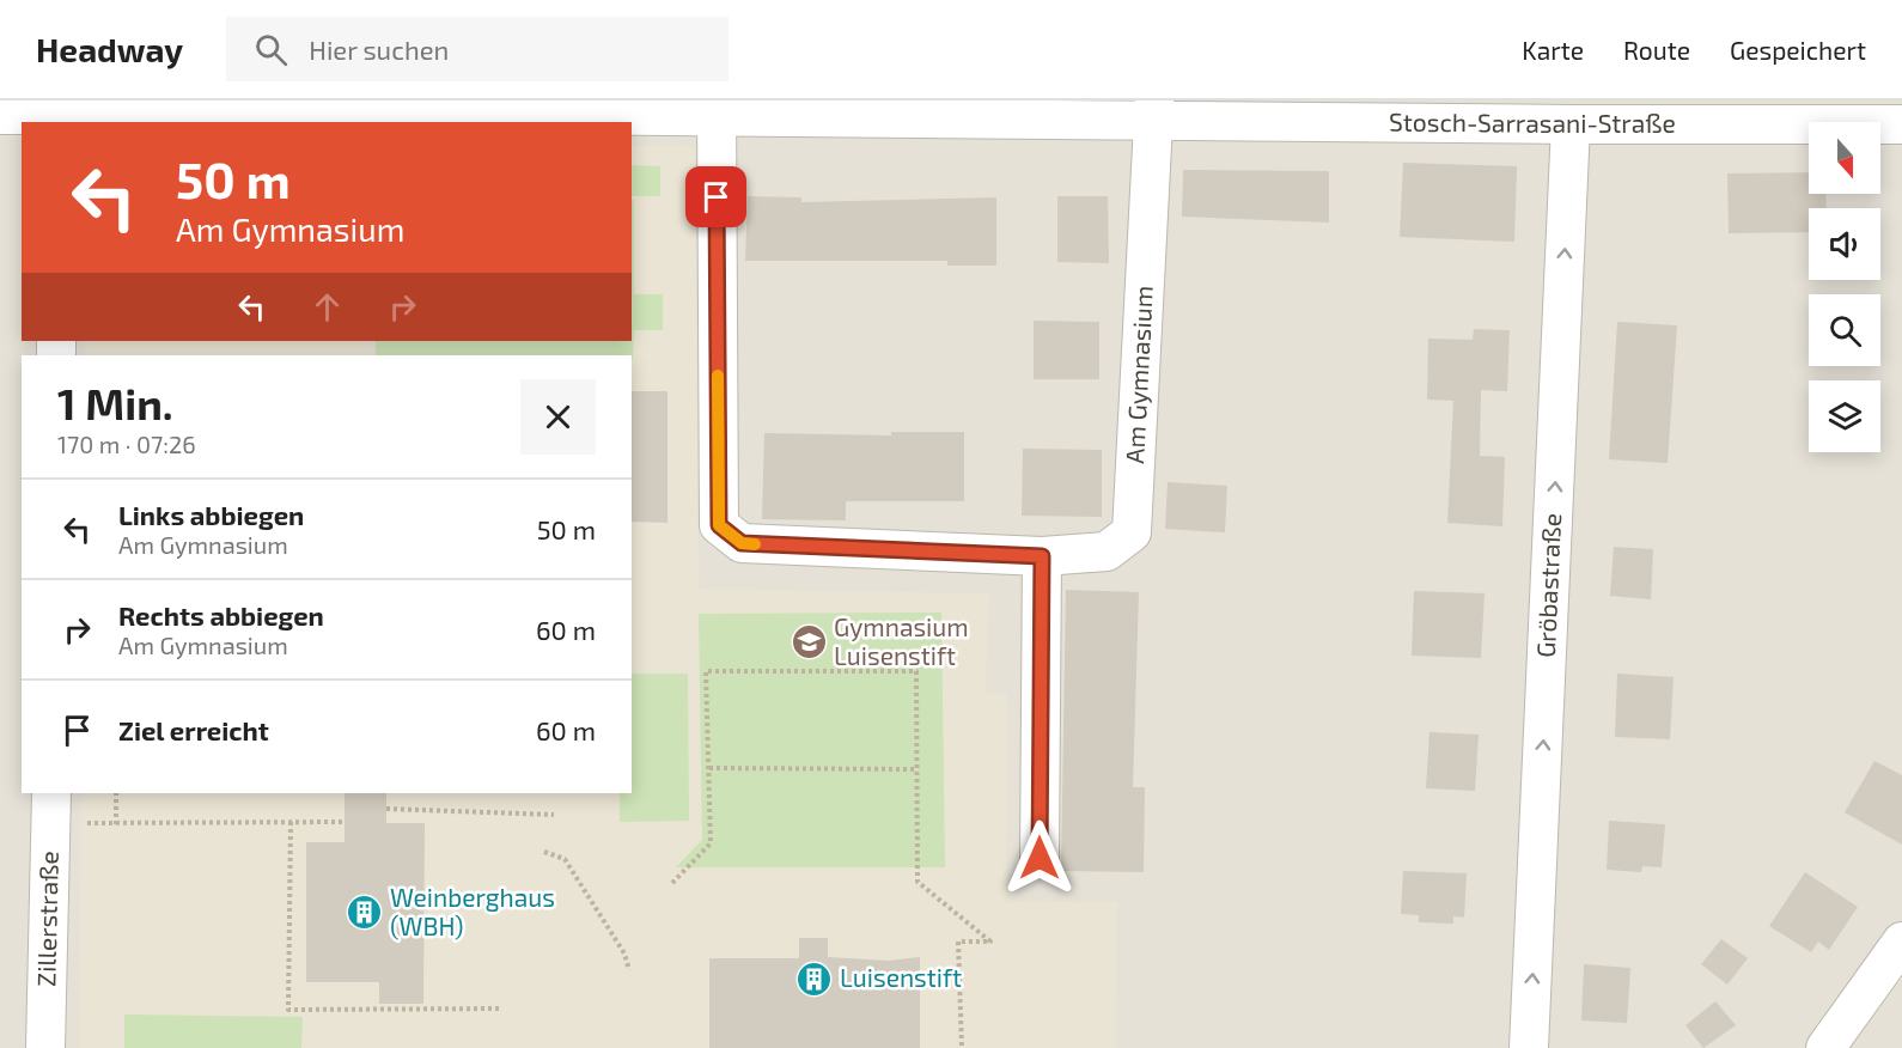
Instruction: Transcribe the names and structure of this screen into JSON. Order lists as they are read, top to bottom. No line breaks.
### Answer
{"streets":{"street":["Stosch-Sarrasani-Straße","Am Gymnasium","Gröbastraße","Zillerstraße"]},"crossings":[["Stosch-Sarrasani-Straße","Am Gymnasium"],["Stosch-Sarrasani-Straße","Gröbastraße"]],"one_way":["Gröbastraße"],"places":{"school or university":["Gymnasium Luisenstift"],"building":["Weinberghaus (WBH)","Luisenstift"]},"north":"bottom","page":{"header":"Headway","search":"Hier suchen","nav":["Karte","Route","Gespeichert"],"turn":["50 m","Am Gymnasium"],"heading":["1 Min.","170 m · 07:26"],"list":[{"name":"Links abbiegen","note":"Am Gymnasium","value":"50 m"},{"name":"Rechts abbiegen","note":"Am Gymnasium","value":"60 m"},{"name":"Ziel erreicht","value":"60 m"}]}}
